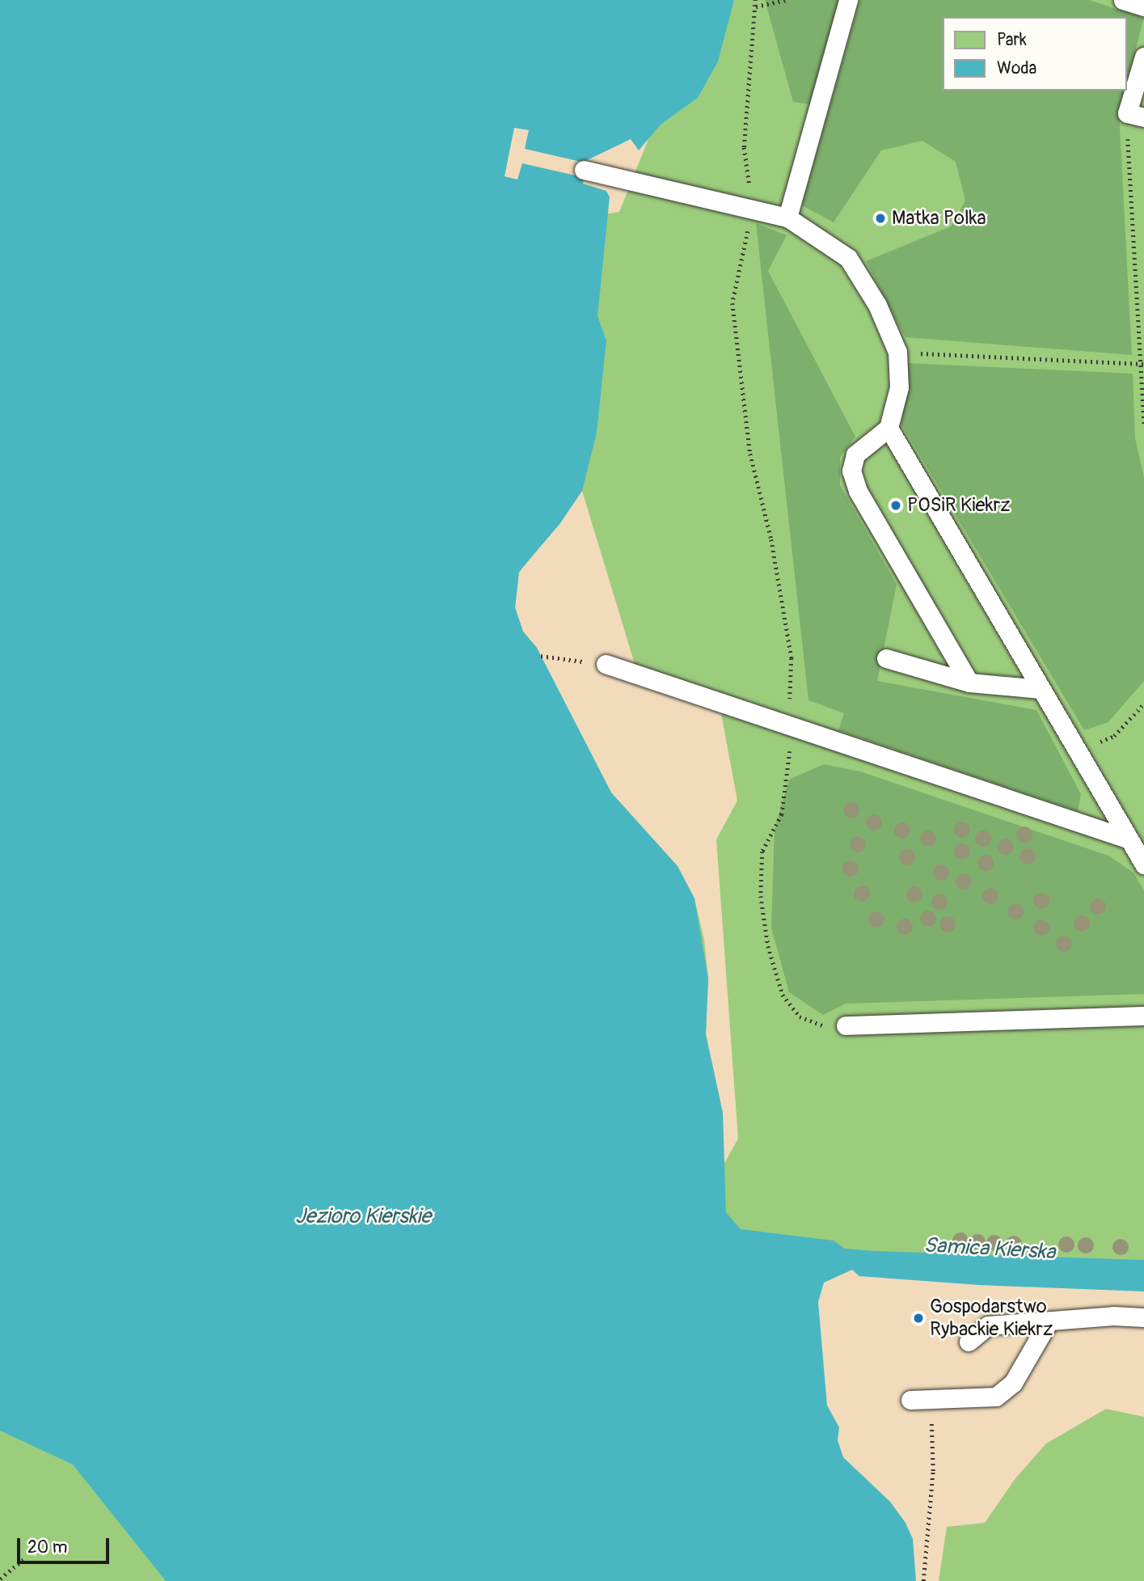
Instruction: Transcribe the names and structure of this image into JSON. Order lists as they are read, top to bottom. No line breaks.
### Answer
{"water":["Jezioro Kierskie","Samica Kierska"],"places":["Matka Polka","POSiR Kiekrz","Gospodarstwo Rybackie Kiekrz"],"legend":["Park","Woda"],"scale_bar":"20 m"}
